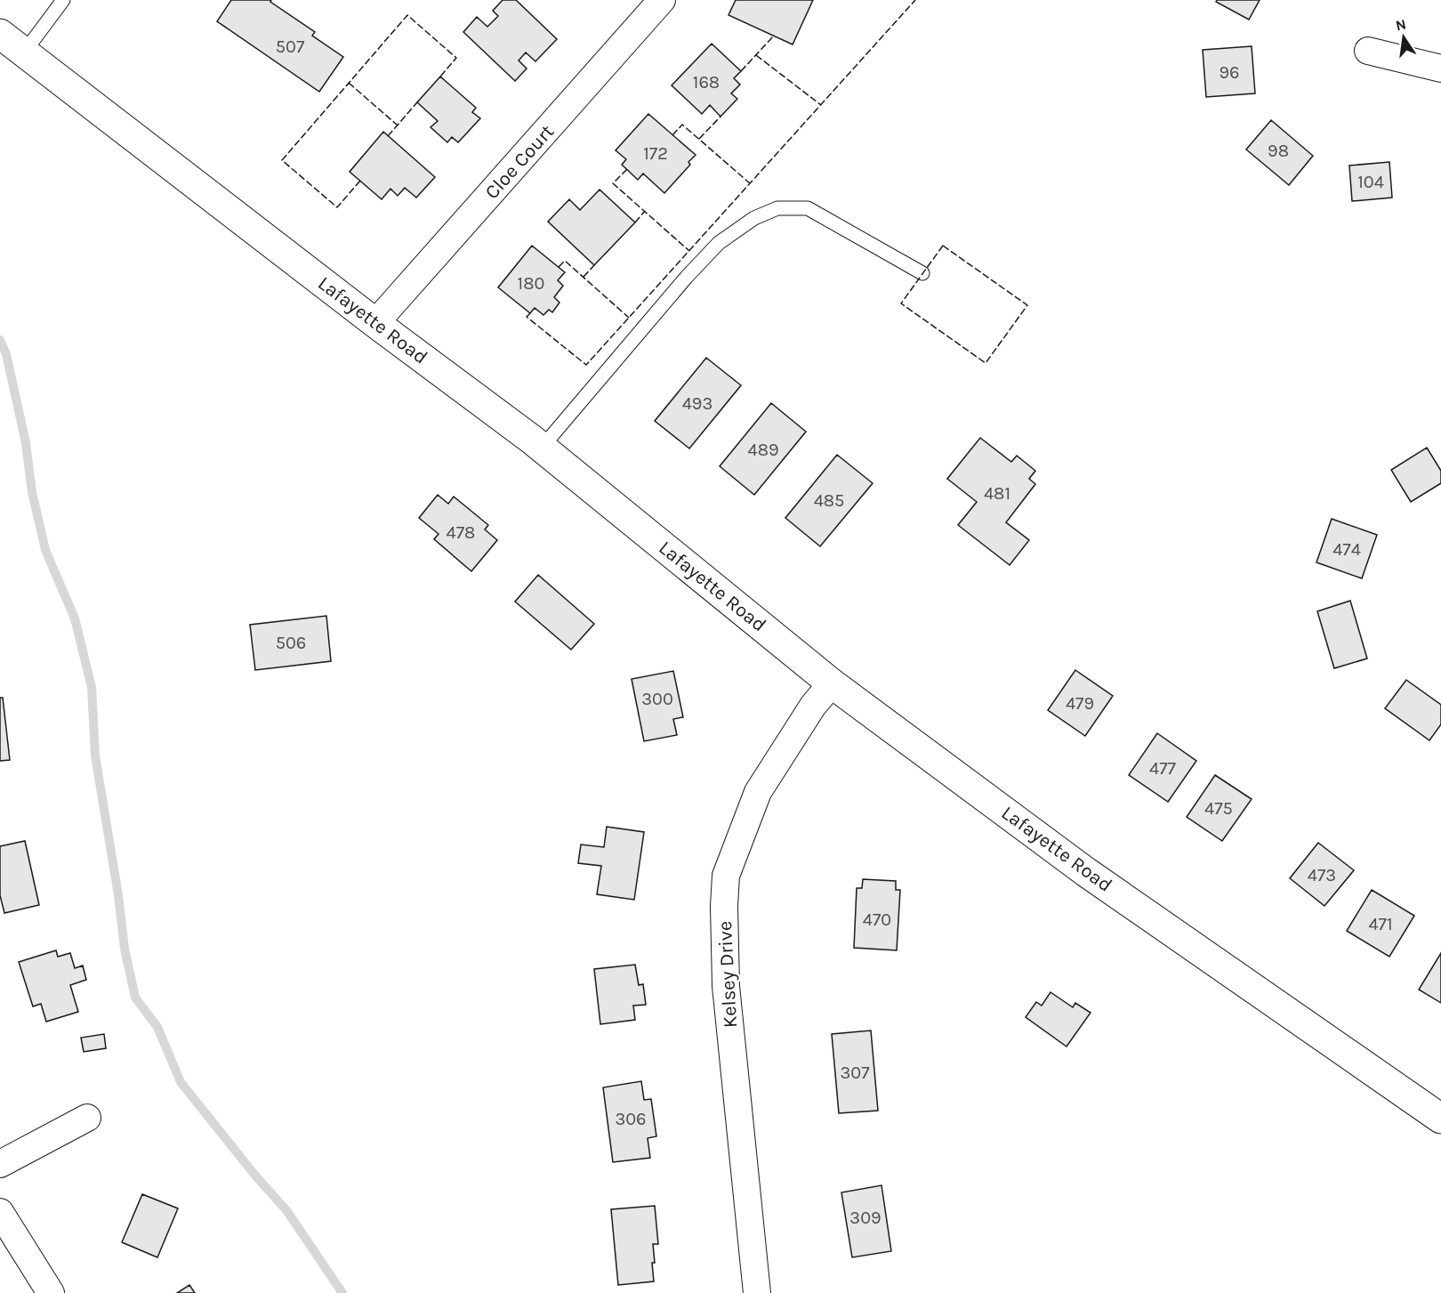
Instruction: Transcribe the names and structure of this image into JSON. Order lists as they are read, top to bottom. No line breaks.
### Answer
{"streets":{"main road":["Lafayette Road"],"street":["Cloe Court","Kelsey Drive"]},"crossings":[["Cloe Court","Lafayette Road"],["Lafayette Road","Kelsey Drive"]],"house_numbers":["507","96","168","98","172","104","180","493","489","481","485","478","474","506","300","479","477","475","473","470","471","307","306","309"],"north":"top"}
